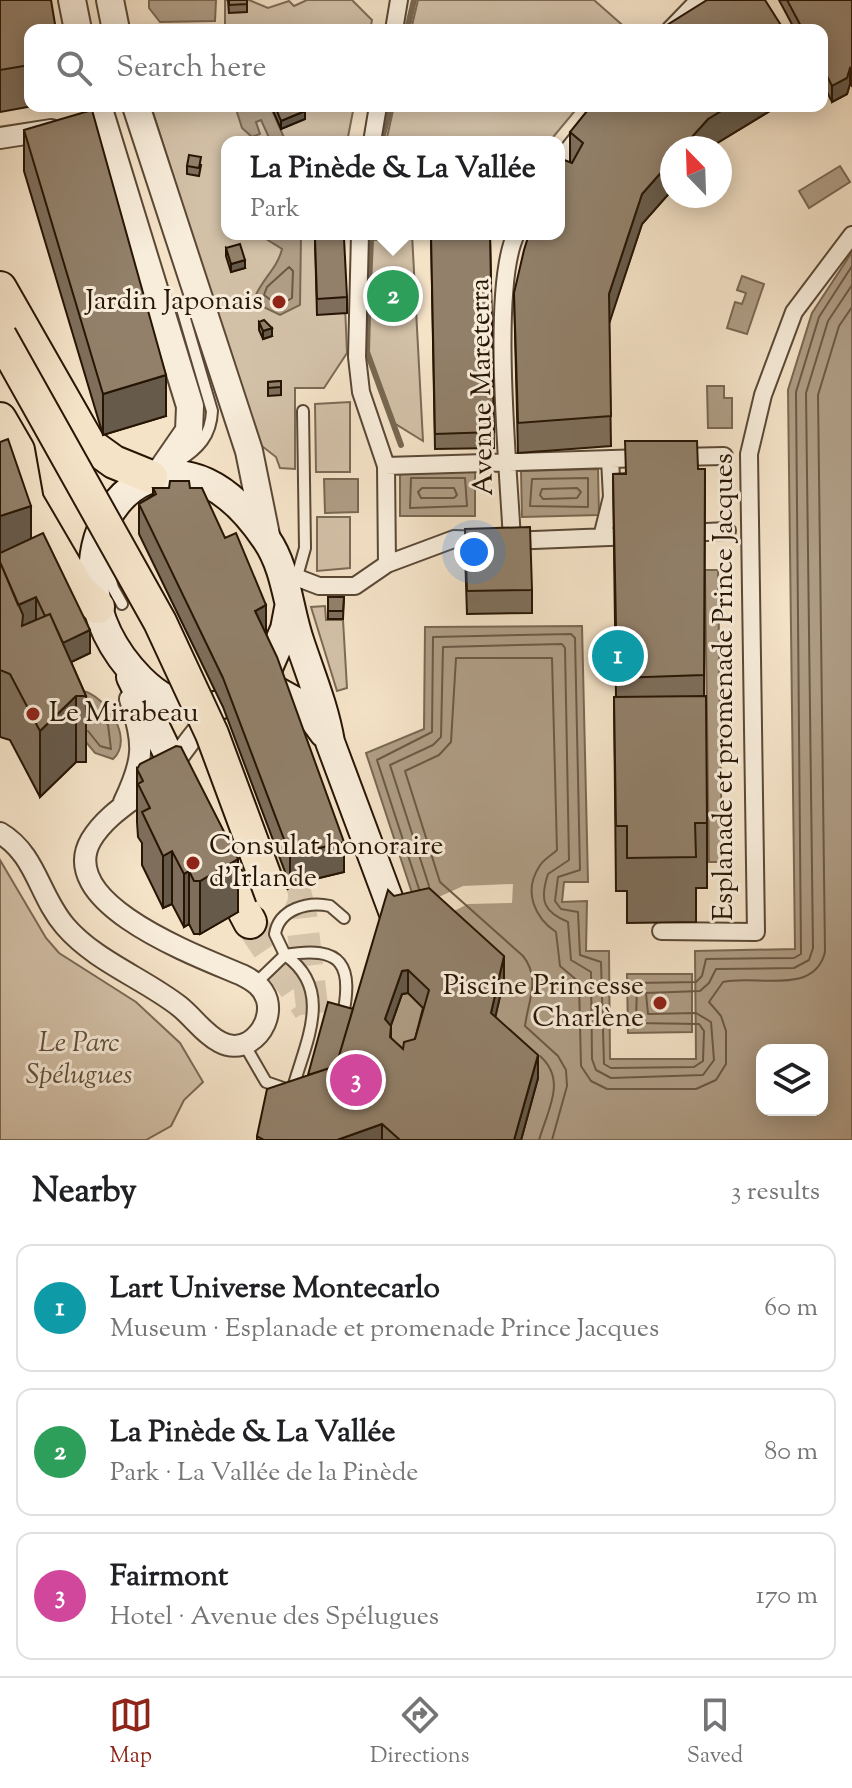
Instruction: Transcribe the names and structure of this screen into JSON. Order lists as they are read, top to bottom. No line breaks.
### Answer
{"streets":{"street":["Avenue Mareterra","Esplanade et promenade Prince Jacques"]},"parks":["Le Parc Spélugues"],"places":["Jardin Japonais","Le Mirabeau","Consulat honoraire d'Irlande","Piscine Princesse Charlène"],"north":"top left","page":{"search":"Search here","popup":["La Pinède & La Vallée","Park"],"pins":["2","1","3"],"heading":["Nearby","3 results"],"list":[{"mark":"1","name":"Lart Universe Montecarlo","note":"Museum · Esplanade et promenade Prince Jacques","value":"60 m"},{"mark":"2","name":"La Pinède & La Vallée","note":"Park · La Vallée de la Pinède","value":"80 m"},{"mark":"3","name":"Fairmont","note":"Hotel · Avenue des Spélugues","value":"170 m"}],"nav":["Map","Directions","Saved"]}}
